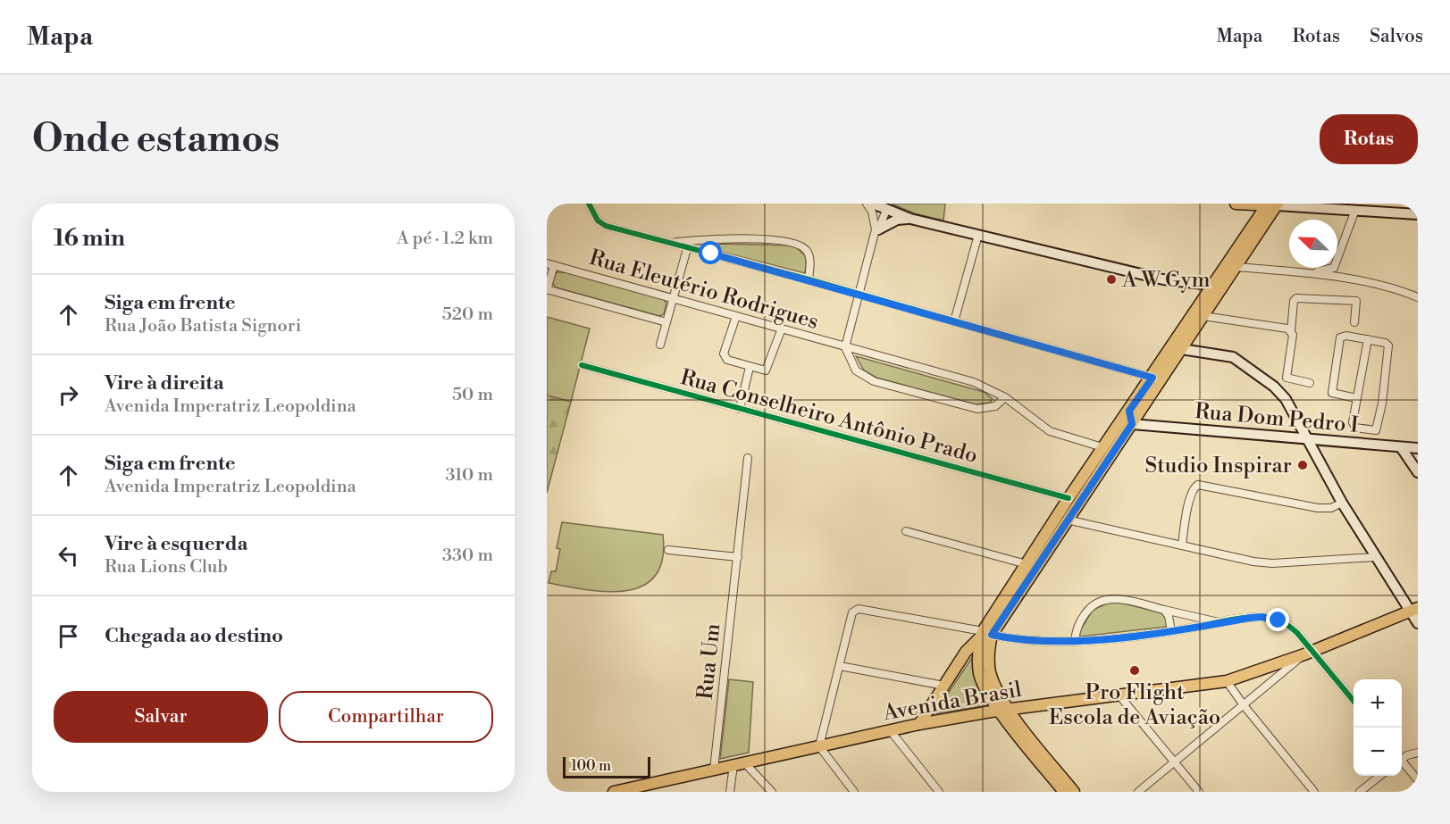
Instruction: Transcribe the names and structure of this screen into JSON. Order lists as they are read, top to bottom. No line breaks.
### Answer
{"streets":{"main road":["Avenida Brasil"],"street":["Rua Eleutério Rodrigues","Rua Conselheiro Antônio Prado","Rua Dom Pedro I","Rua Um"]},"crossings":[["Rua Um","Avenida Brasil"]],"places":["A W Gym","Studio Inspirar","Pro Flight Escola de Aviação"],"scale_bar":"100 m","north":"top left","page":{"header":"Mapa","nav":["Mapa","Rotas","Salvos"],"buttons":["Rotas",["Salvar","Compartilhar"]],"title":"Onde estamos","heading":["16 min","A pé · 1.2 km"],"list":[["Siga em frente","Rua João Batista Signori","520 m"],["Vire à direita","Avenida Imperatriz Leopoldina","50 m"],["Siga em frente","Avenida Imperatriz Leopoldina","310 m"],["Vire à esquerda","Rua Lions Club","330 m"],"Chegada ao destino"],"map_buttons":["+","−"],"scale":"100 m"}}
